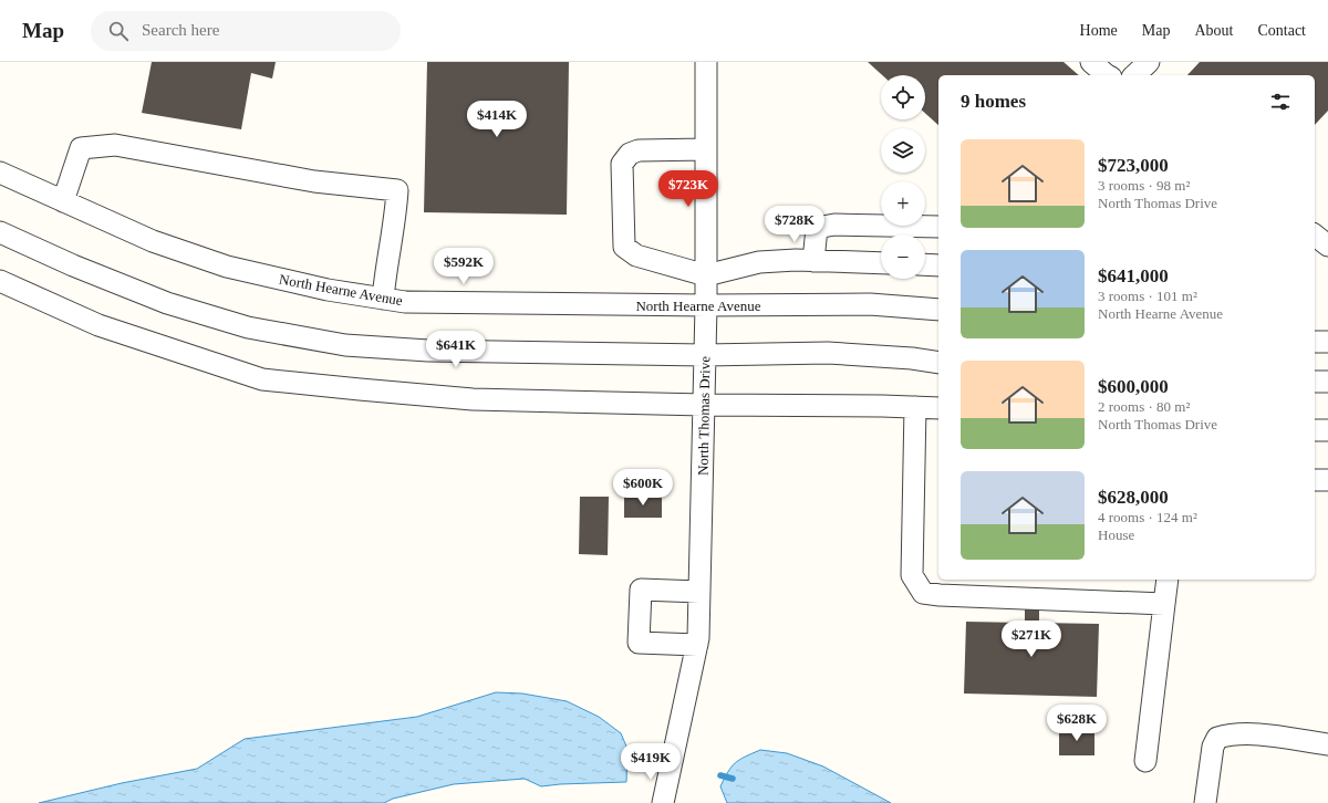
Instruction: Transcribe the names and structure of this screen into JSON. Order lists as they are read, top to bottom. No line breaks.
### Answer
{"streets":{"street":["North Hearne Avenue","North Thomas Drive"]},"crossings":[["North Hearne Avenue","North Thomas Drive"]],"page":{"header":"Map","search":"Search here","nav":["Home","Map","About","Contact"],"map_buttons":["+","−"],"heading":"9 homes","price":["$414K","$723K","$728K","$592K","$641K","$600K","$271K","$628K","$419K"],"list":[{"name":"$723,000","note":"3 rooms · 98 m² · North Thomas Drive"},{"name":"$641,000","note":"3 rooms · 101 m² · North Hearne Avenue"},{"name":"$600,000","note":"2 rooms · 80 m² · North Thomas Drive"},{"name":"$628,000","note":"4 rooms · 124 m² · House"}]}}
